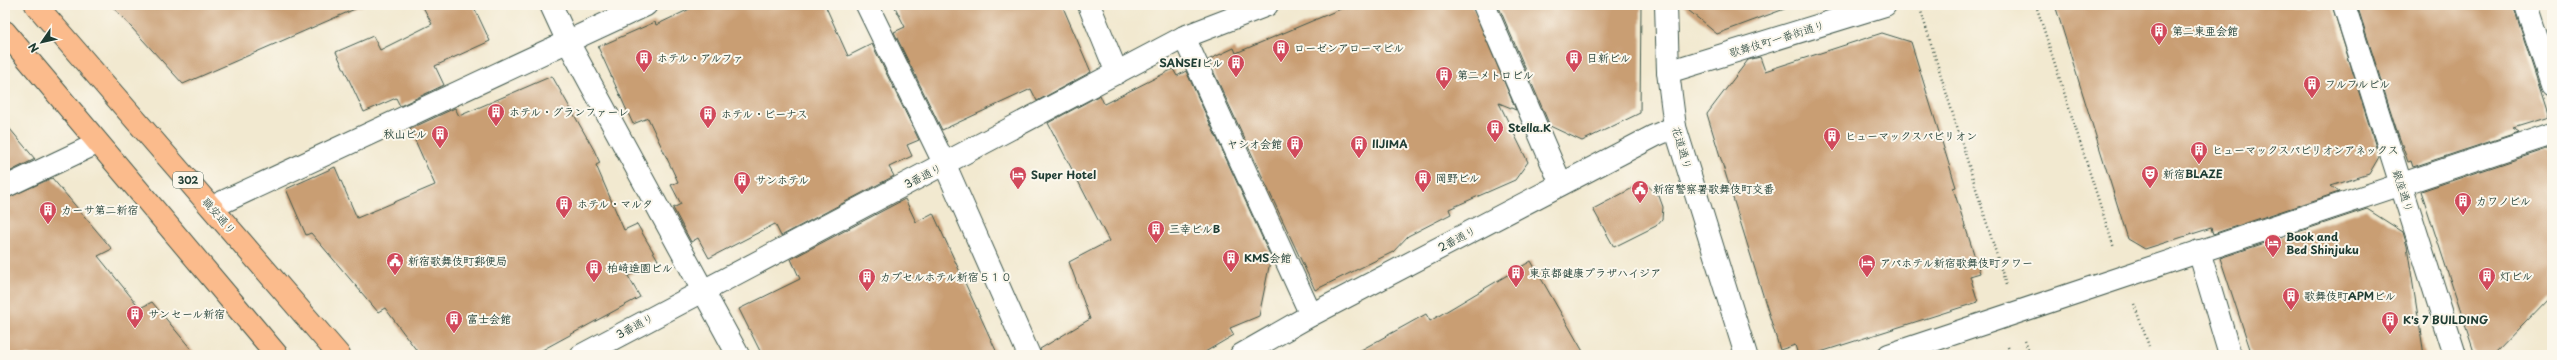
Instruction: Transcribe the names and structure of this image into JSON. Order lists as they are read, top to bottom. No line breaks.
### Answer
{"streets":{"main road":["302","職安通り"],"street":["歌舞伎町一番街通り","花道通り","3番通り","銀座通り","2番通り"]},"crossings":[["歌舞伎町一番街通り","花道通り"],["花道通り","2番通り"]],"places":{"building":["第二東亜会館","ローゼンアローマビル","ホテル・アルファ","日新ビル","SANSEIビル","第二メトロビル","フルフルビル","ホテル・グランファーレ","ホテル・ビーナス","Stella.K","秋山ビル","ヒューマックスパビリオン","ヤシオ会館","IIJIMA","ヒューマックスパビリオンアネックス","岡野ビル","サンホテル","カワノビル","ホテル・マルタ","カーサ第二新宿","三幸ビルB","KMS会館","柏崎造園ビル","東京都健康プラザハイジア","灯ビル","カプセルホテル新宿５１０","歌舞伎町APMビル","サンセール新宿","富士会館","K's 7 BUILDING"],"theatre":["新宿BLAZE"],"hotel":["Super Hotel","Book and Bed Shinjuku","アパホテル新宿歌舞伎町タワー"],"public building":["新宿警察署歌舞伎町交番","新宿歌舞伎町郵便局"]},"north":"bottom left"}
